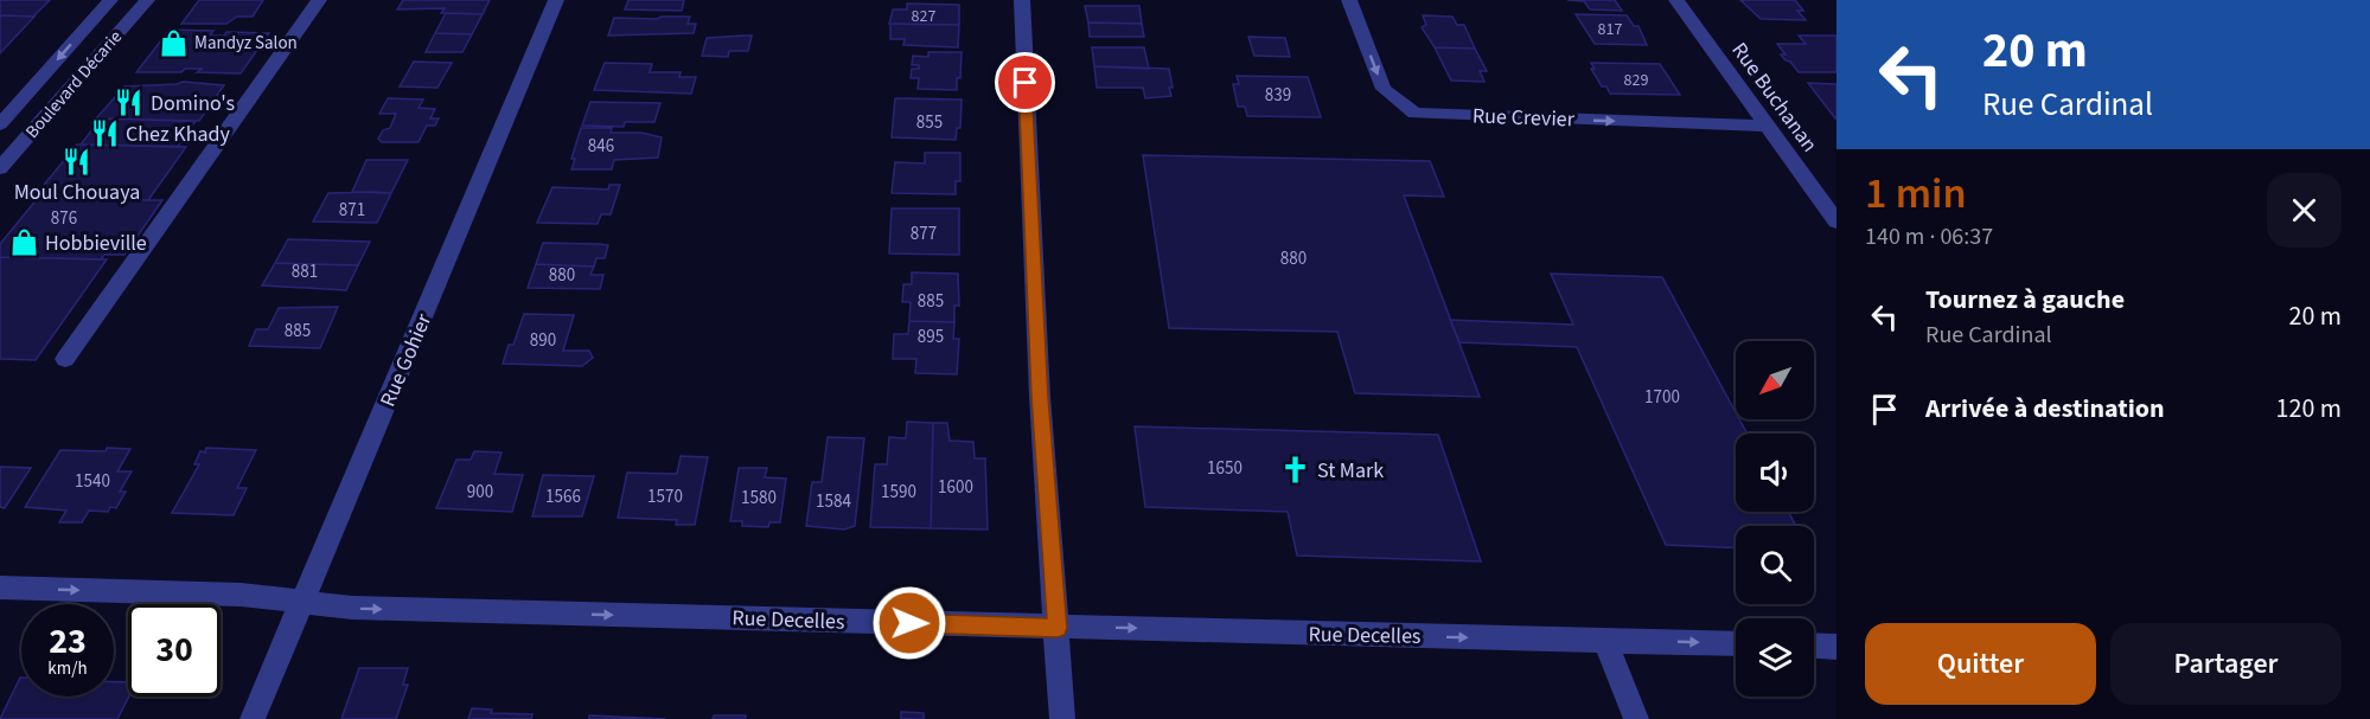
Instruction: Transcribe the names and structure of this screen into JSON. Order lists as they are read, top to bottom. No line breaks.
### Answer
{"streets":{"street":["Boulevard Décarie","Rue Buchanan","Rue Crevier","Rue Gohier","Rue Decelles"]},"crossings":[["Rue Buchanan","Rue Crevier"],["Rue Gohier","Rue Decelles"]],"one_way":["Rue Crevier","Rue Decelles"],"places":{"shop":["Mandyz Salon","Hobbieville"],"restaurant":["Domino's","Chez Khady","Moul Chouaya"],"church":["St Mark"]},"house_numbers":["827","817","829","839","855","846","871","876","877","880","881","880","885","885","895","890","1700","1650","1540","1600","900","1590","1566","1570","1580","1584"],"north":"bottom left","page":{"turn":["20 m","Rue Cardinal"],"heading":["1 min","140 m · 06:37"],"list":[{"name":"Tournez à gauche","note":"Rue Cardinal","value":"20 m"},{"name":"Arrivée à destination","value":"120 m"}],"speed":"23 km/h","limit":"30","buttons":["Quitter","Partager"]}}
